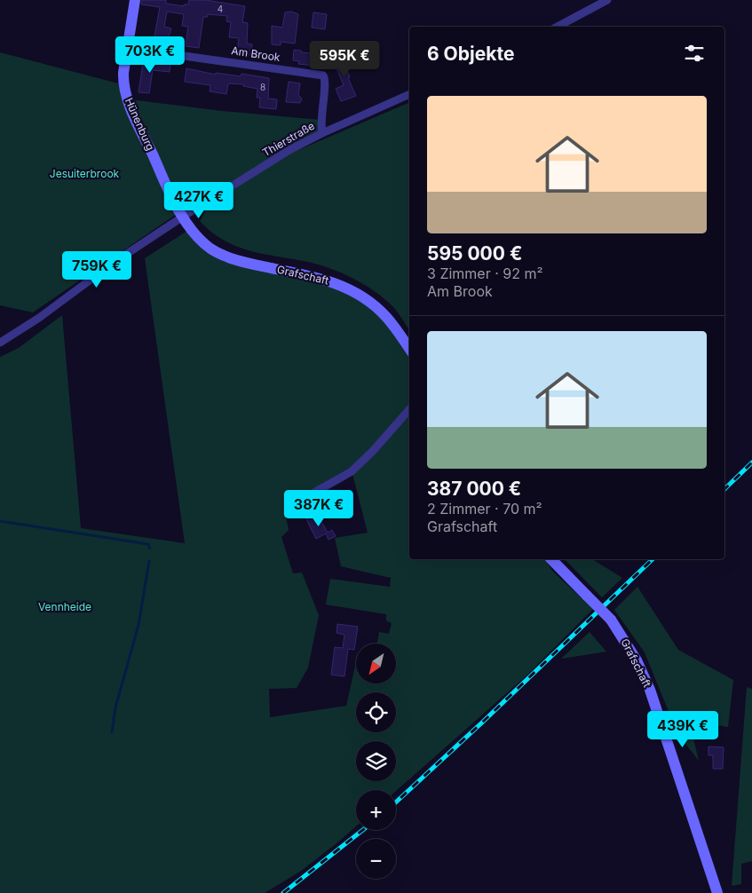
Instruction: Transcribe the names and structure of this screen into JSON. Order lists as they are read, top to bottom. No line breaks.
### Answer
{"streets":{"street":["Am Brook","Hünenburg","Thierstraße","Grafschaft"]},"crossings":[["Am Brook","Hünenburg"],["Am Brook","Thierstraße"],["Hünenburg","Thierstraße"],["Hünenburg","Grafschaft"],["Thierstraße","Grafschaft"]],"parks":["Jesuiterbrook","Vennheide"],"house_numbers":["4","8"],"north":"bottom left","page":{"heading":"6 Objekte","price":["703K €","595K €","427K €","759K €","387K €","439K €"],"list":[{"name":"595 000 €","note":"3 Zimmer · 92 m² · Am Brook"},{"name":"387 000 €","note":"2 Zimmer · 70 m² · Grafschaft"}],"map_buttons":["+","−"]}}
